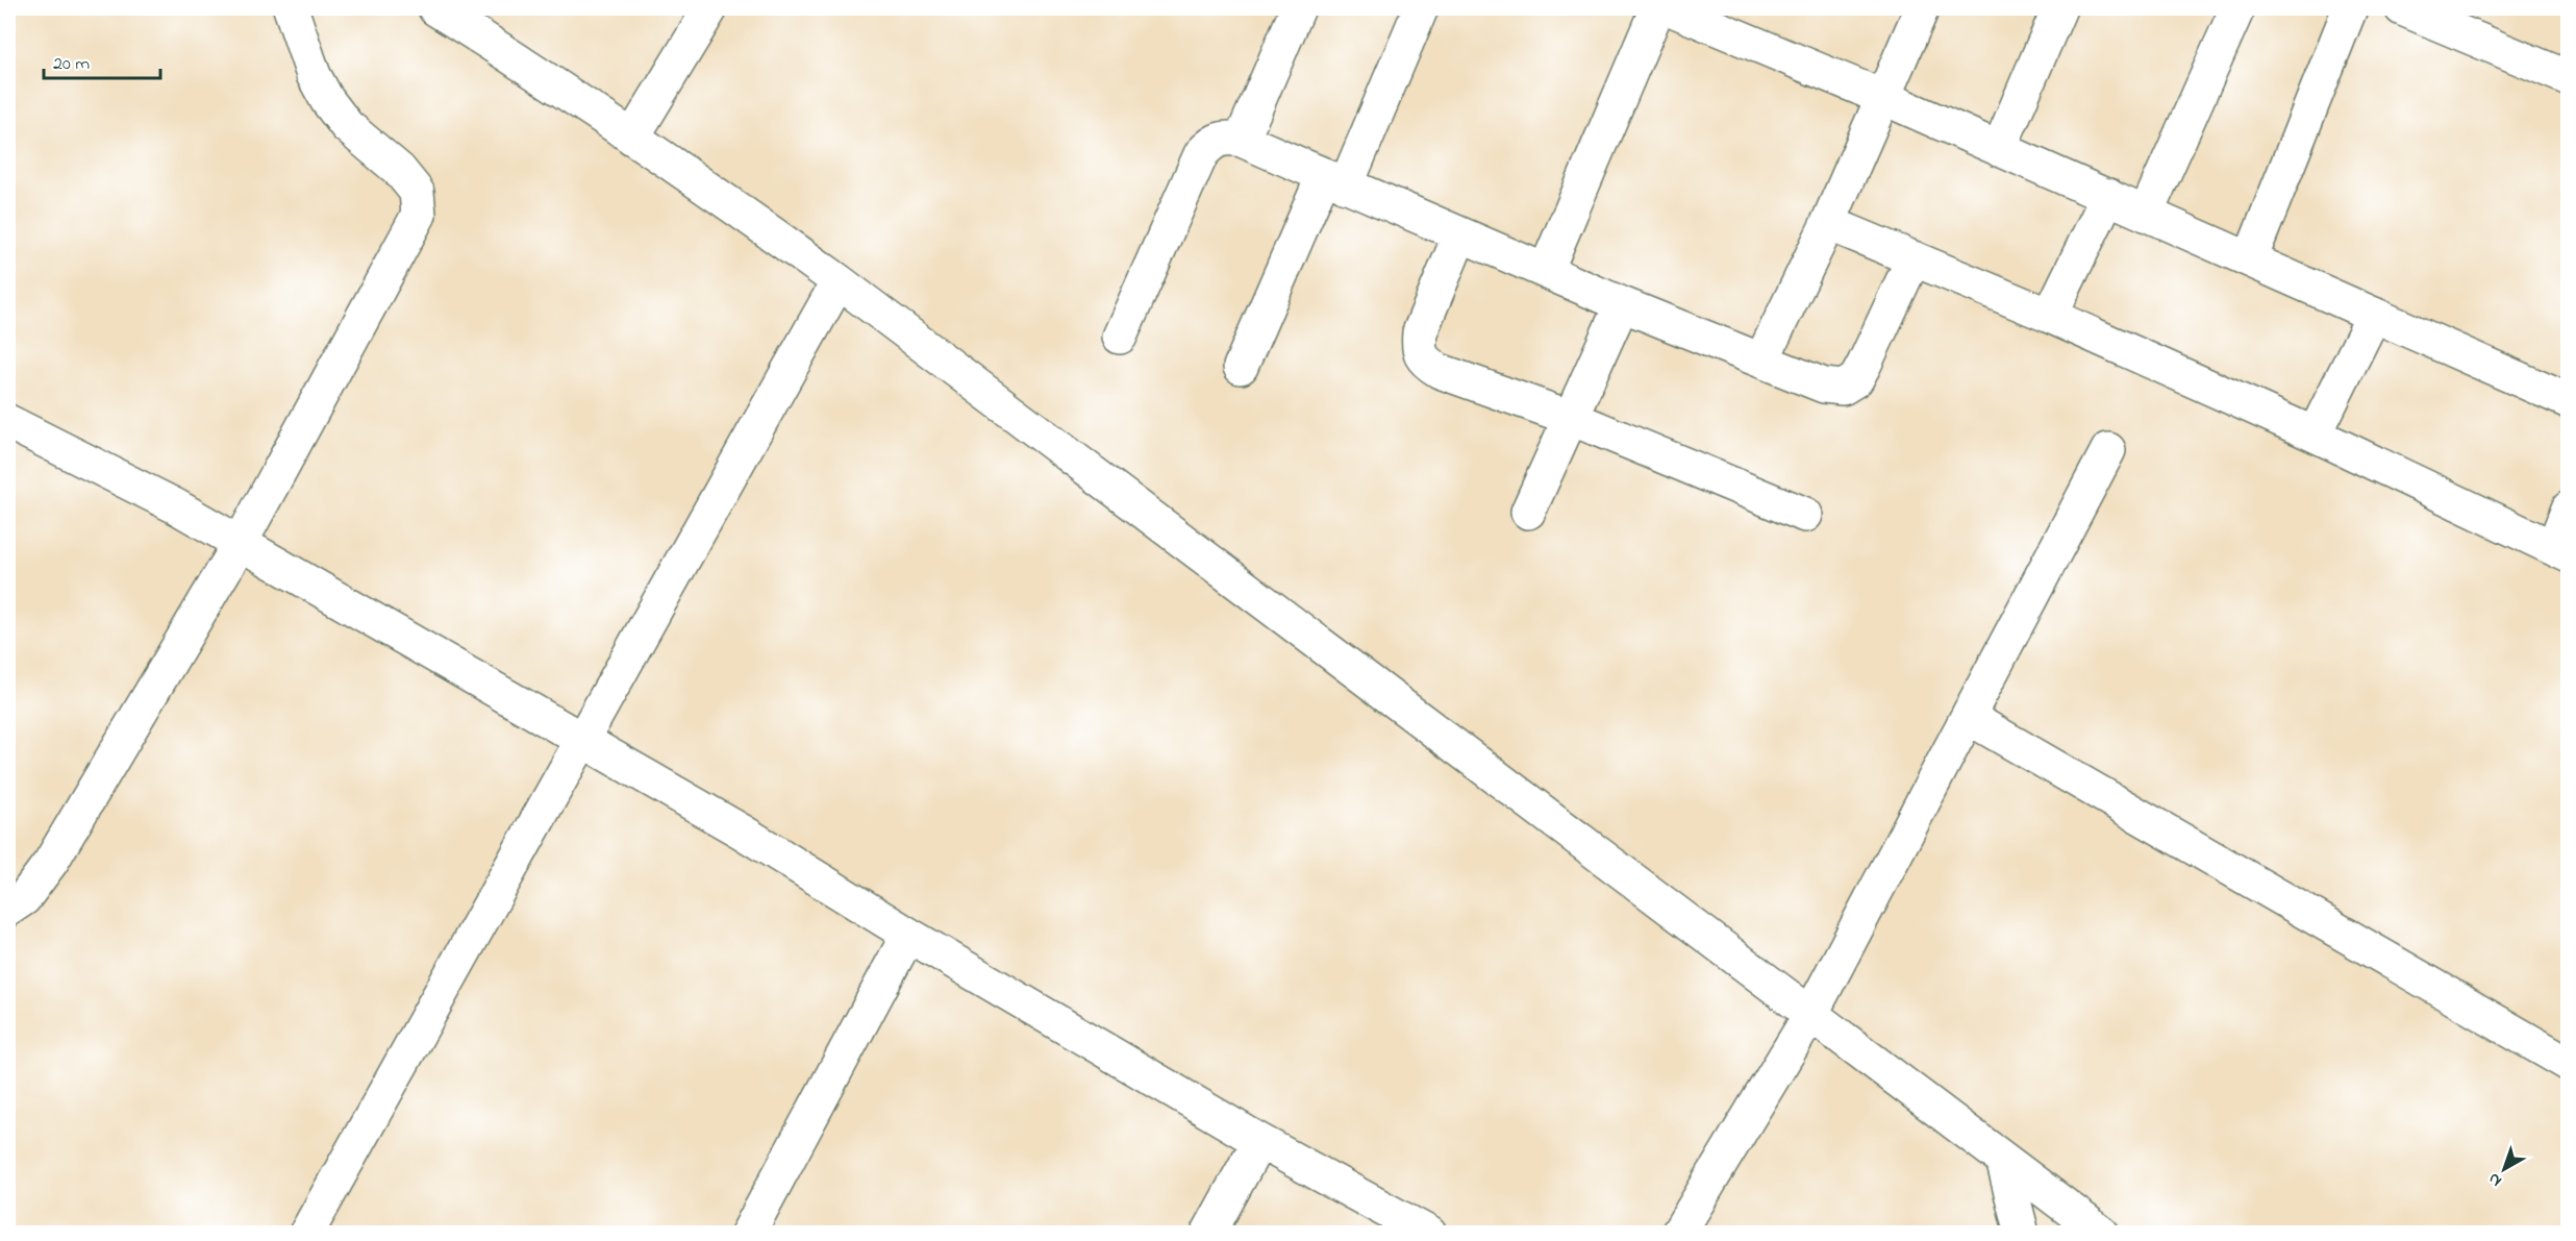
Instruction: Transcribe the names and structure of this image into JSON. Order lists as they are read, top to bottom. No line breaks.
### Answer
{"scale_bar":"20 m","north":"bottom left"}
